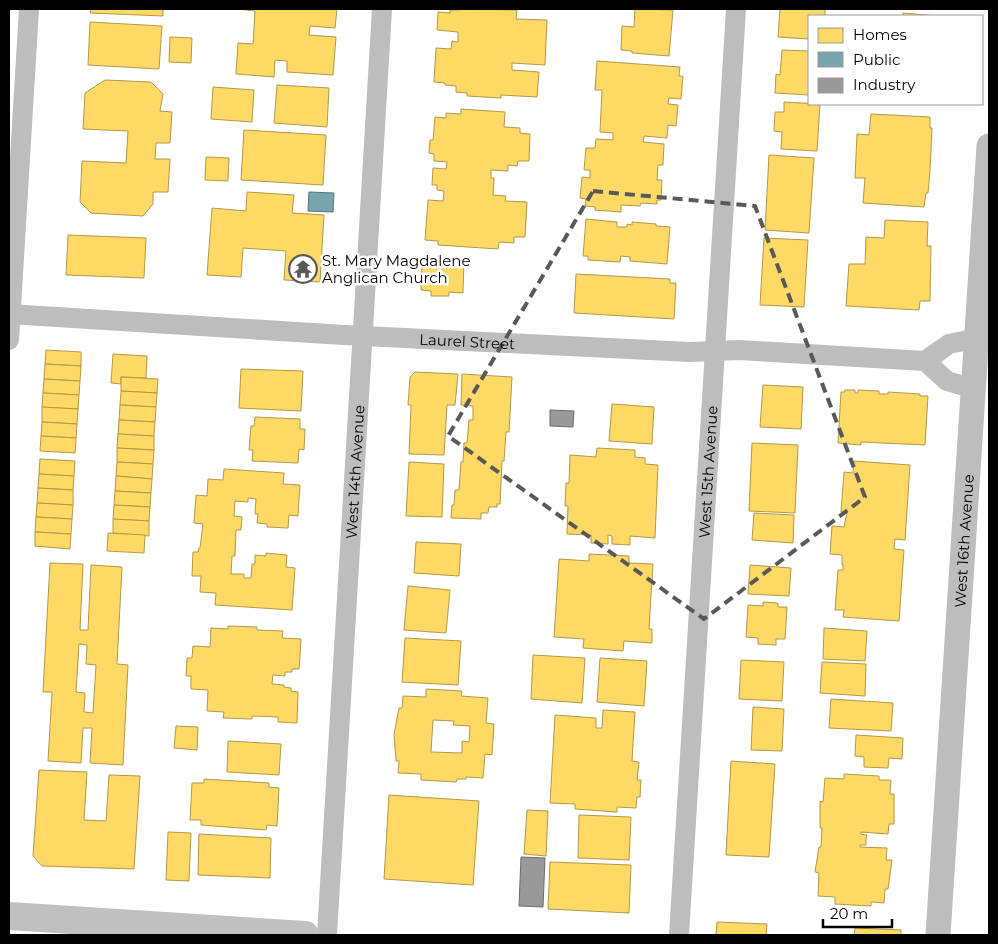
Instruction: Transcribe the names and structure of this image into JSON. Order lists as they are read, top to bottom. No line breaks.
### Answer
{"streets":{"street":["Laurel Street","West 14th Avenue","West 15th Avenue","West 16th Avenue"]},"crossings":[["Laurel Street","West 14th Avenue"],["Laurel Street","West 15th Avenue"]],"places":{"temple":["St. Mary Magdalene Anglican Church"]},"legend":["Homes","Public","Industry"],"scale_bar":"20 m"}
